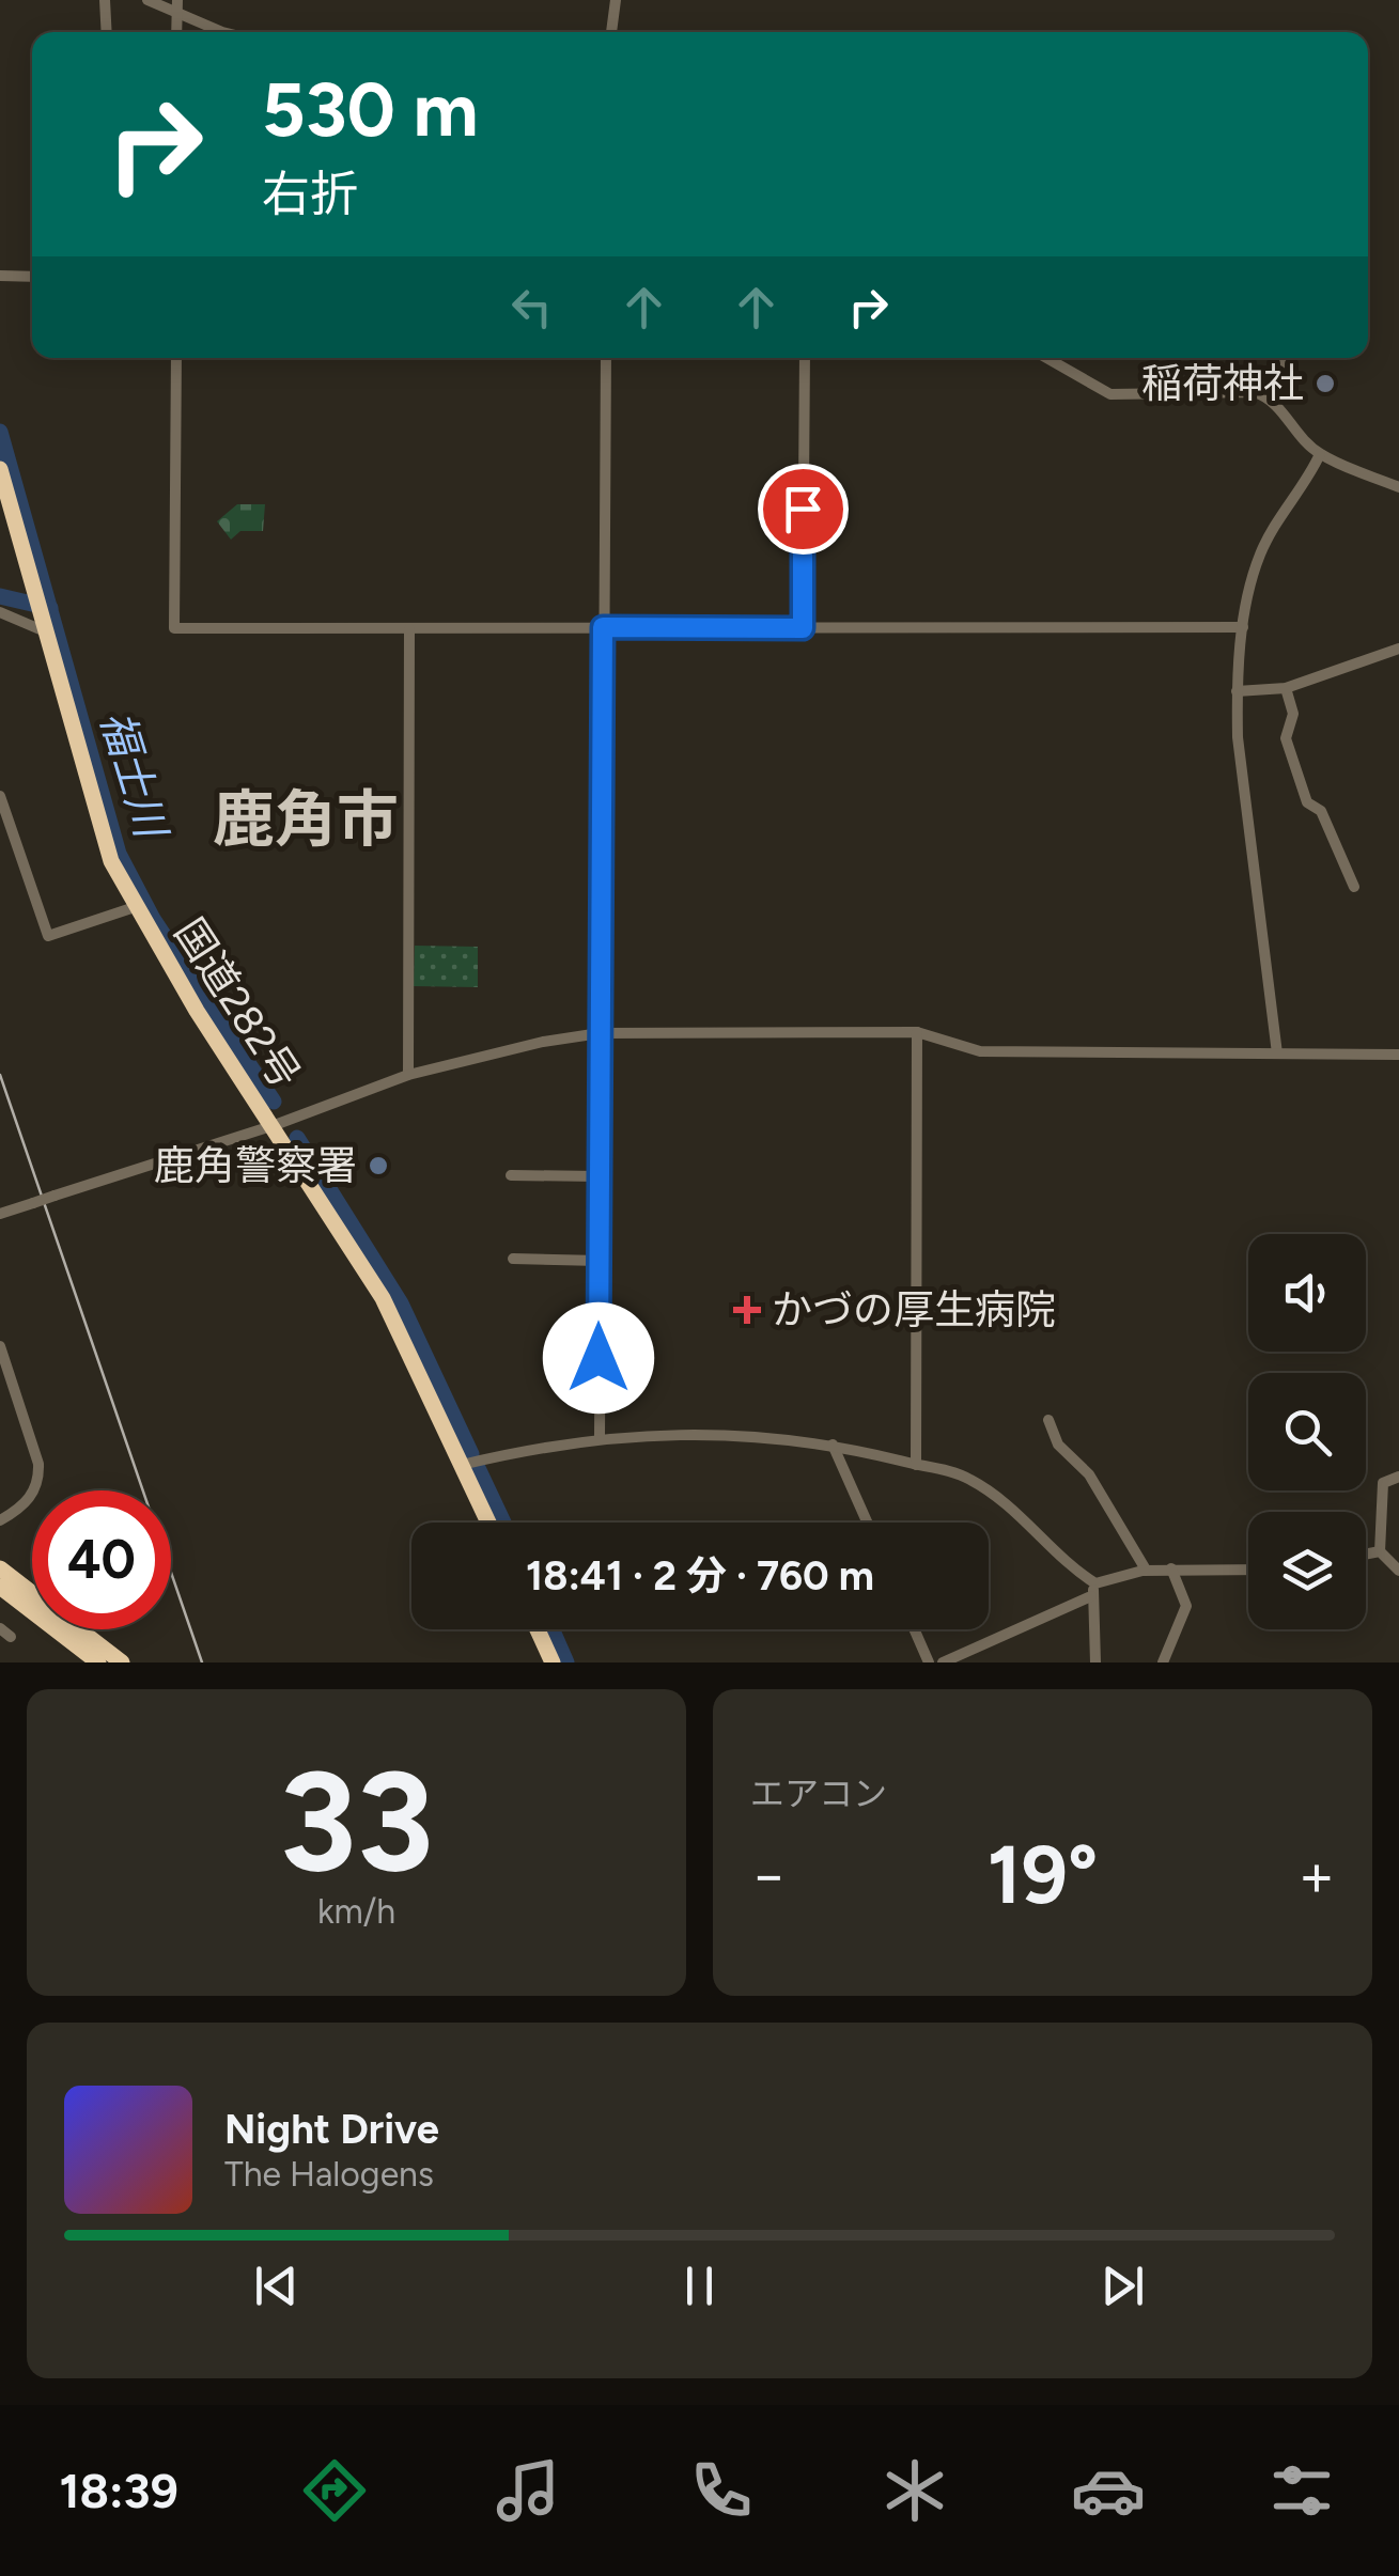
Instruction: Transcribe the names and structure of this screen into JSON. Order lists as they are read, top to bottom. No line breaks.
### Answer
{"streets":{"highway":["国道282号"]},"districts":["鹿角市"],"water":["福士川"],"places":{"other":["稲荷神社","鹿角警察署"],"health":["かづの厚生病院"]},"page":{"turn":["530 m","右折"],"limit":"40","trip":"18:41 · 2 分 · 760 m","tile":[["33","km/h"],"エアコン"],"heat":["−","19°","+"],"song":["Night Drive","The Halogens"],"tabs":"18:39"}}
